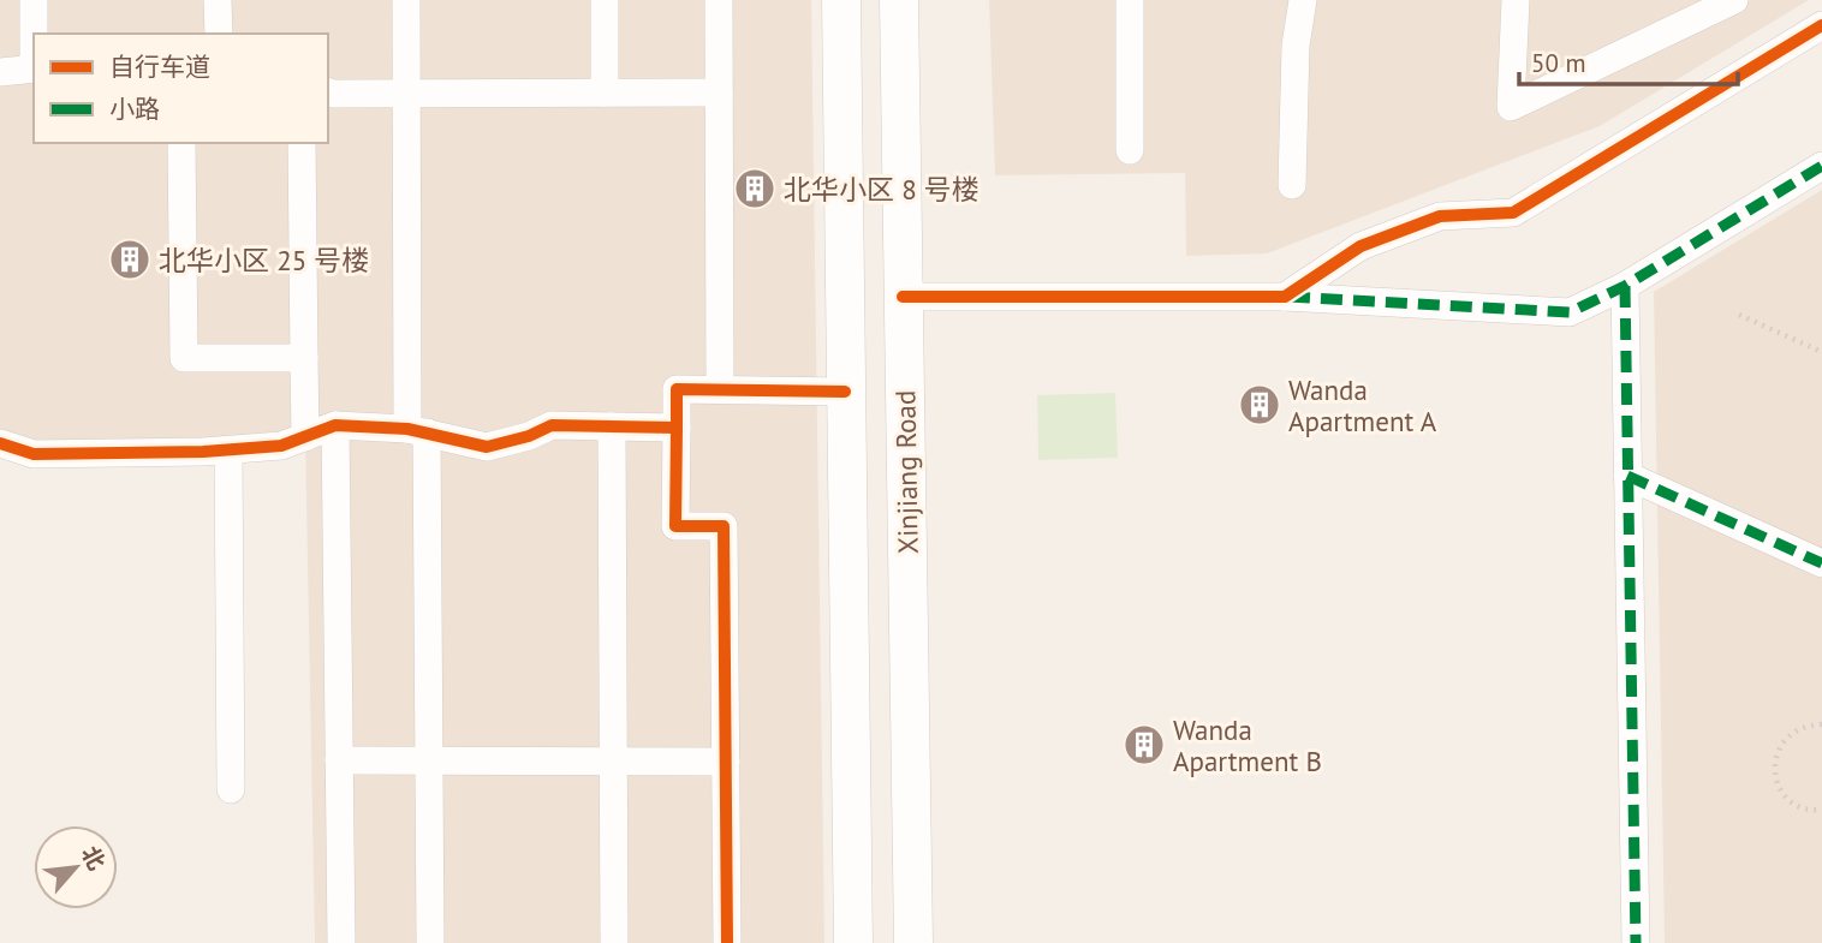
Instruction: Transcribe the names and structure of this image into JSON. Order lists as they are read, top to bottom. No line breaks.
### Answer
{"streets":{"main road":["Xinjiang Road"]},"places":{"building":["北华小区 8 号楼","北华小区 25 号楼","Wanda Apartment A","Wanda Apartment B"]},"legend":["自行车道","小路"],"scale_bar":"50 m","north":"top right"}
